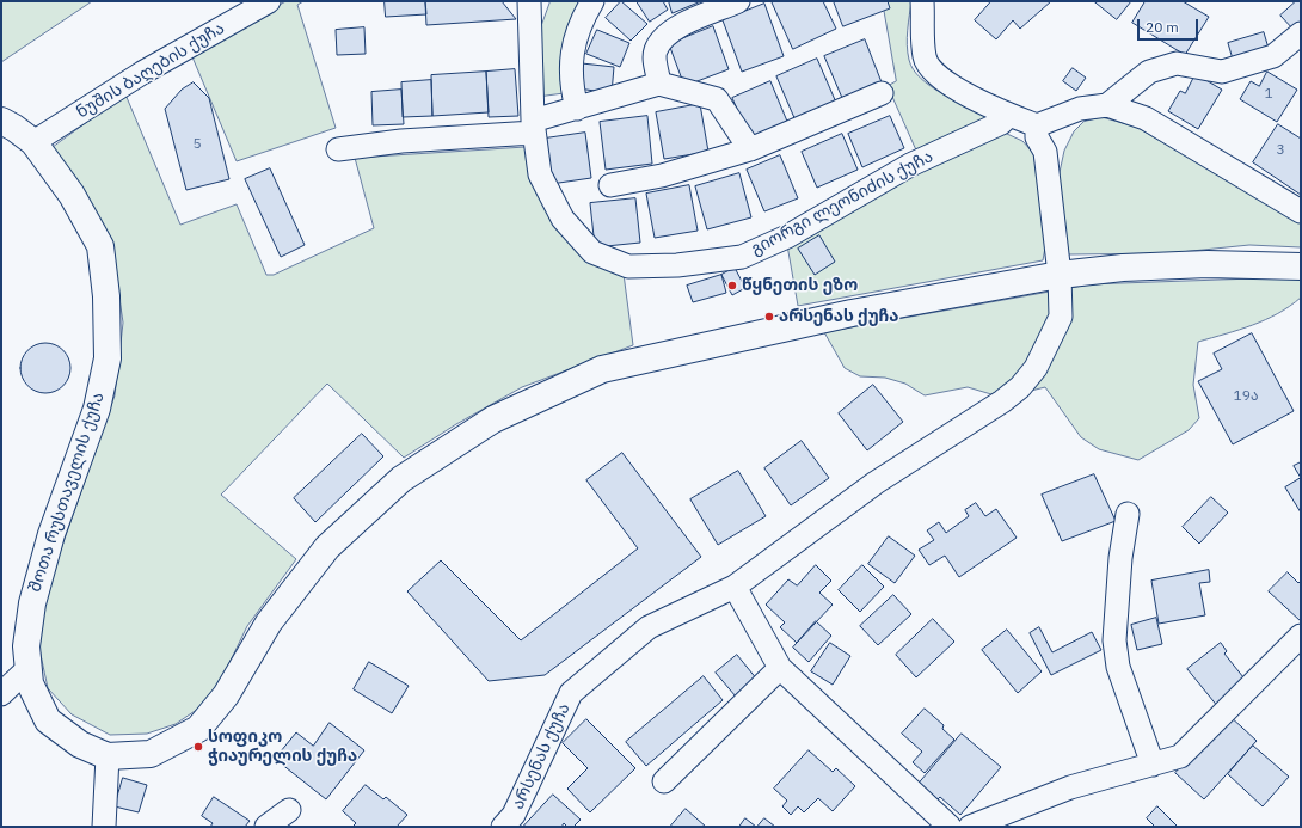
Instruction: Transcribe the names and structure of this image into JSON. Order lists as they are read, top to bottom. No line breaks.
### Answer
{"streets":{"main road":["შოთა რუსთაველის ქუჩა"],"street":["ნუშის ბაღების ქუჩა","გიორგი ლეონიძის ქუჩა","არსენას ქუჩა"]},"crossings":[["ნუშის ბაღების ქუჩა","შოთა რუსთაველის ქუჩა"],["შოთა რუსთაველის ქუჩა","არსენას ქუჩა"]],"places":["წყნეთის ეზო","არსენას ქუჩა","სოფიკო ჭიაურელის ქუჩა"],"house_numbers":["1","5","3","19ა"],"scale_bar":"20 m"}
